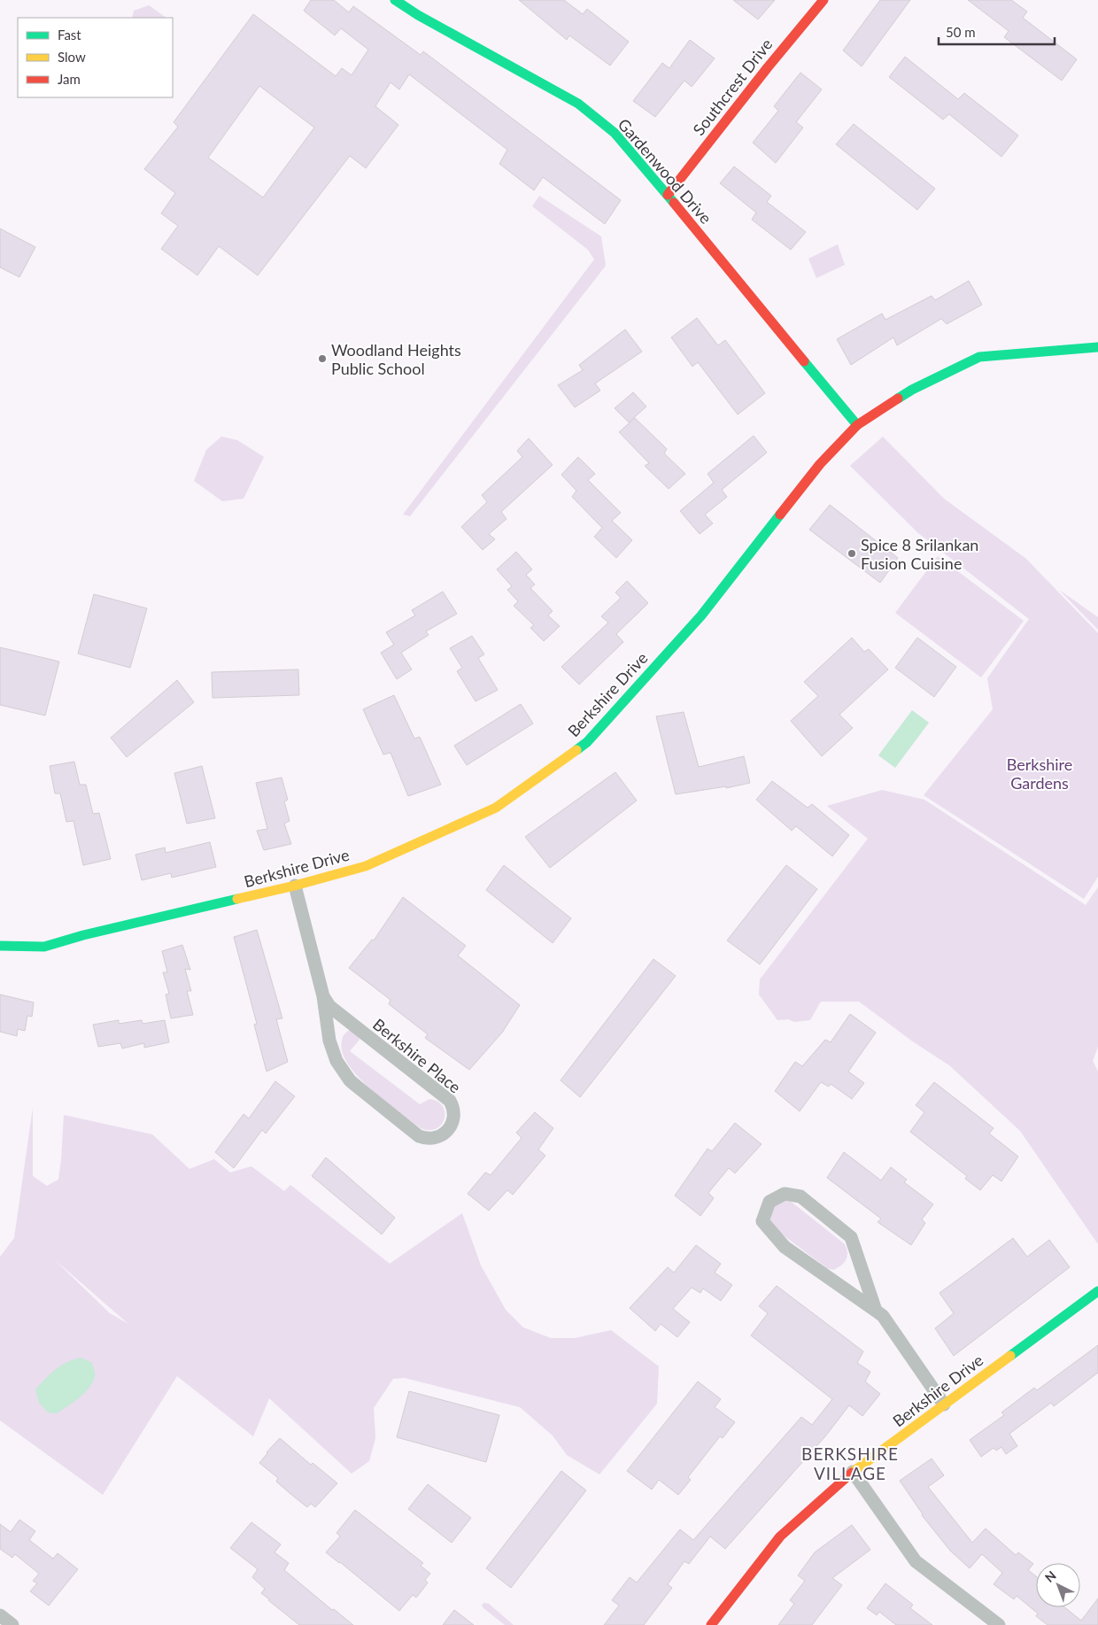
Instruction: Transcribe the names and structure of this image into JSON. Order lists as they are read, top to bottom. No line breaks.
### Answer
{"streets":{"street":["Southcrest Drive","Gardenwood Drive","Berkshire Drive","Berkshire Place"]},"crossings":[["Southcrest Drive","Gardenwood Drive"],["Gardenwood Drive","Berkshire Drive"],["Berkshire Drive","Berkshire Place"]],"districts":["BERKSHIRE VILLAGE"],"parks":["Berkshire Gardens"],"places":["Woodland Heights Public School","Spice 8 Srilankan Fusion Cuisine"],"legend":["Fast","Slow","Jam"],"scale_bar":"50 m","north":"top left"}
